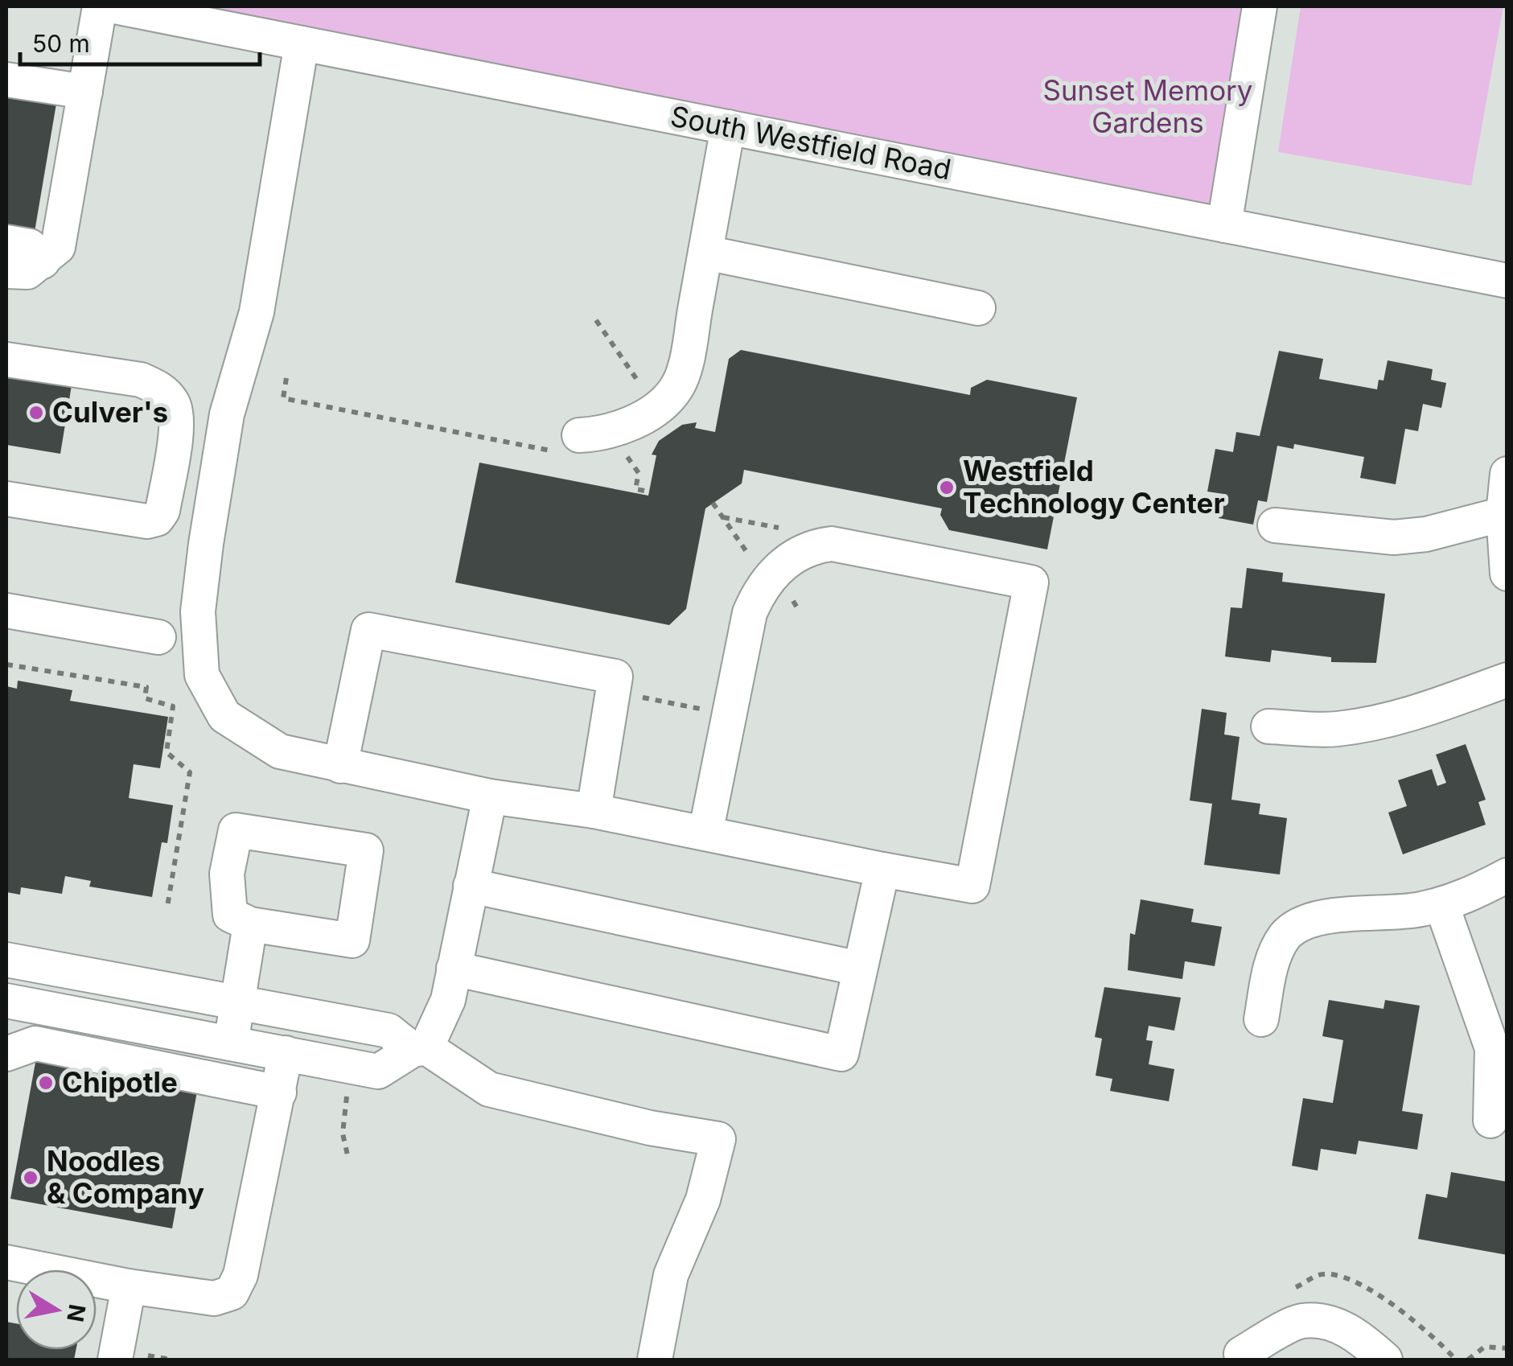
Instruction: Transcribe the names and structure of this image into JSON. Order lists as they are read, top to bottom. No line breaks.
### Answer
{"streets":{"street":["South Westfield Road"]},"parks":["Sunset Memory Gardens"],"places":["Culver's","Westfield Technology Center","Chipotle","Noodles & Company"],"scale_bar":"50 m","north":"right"}
